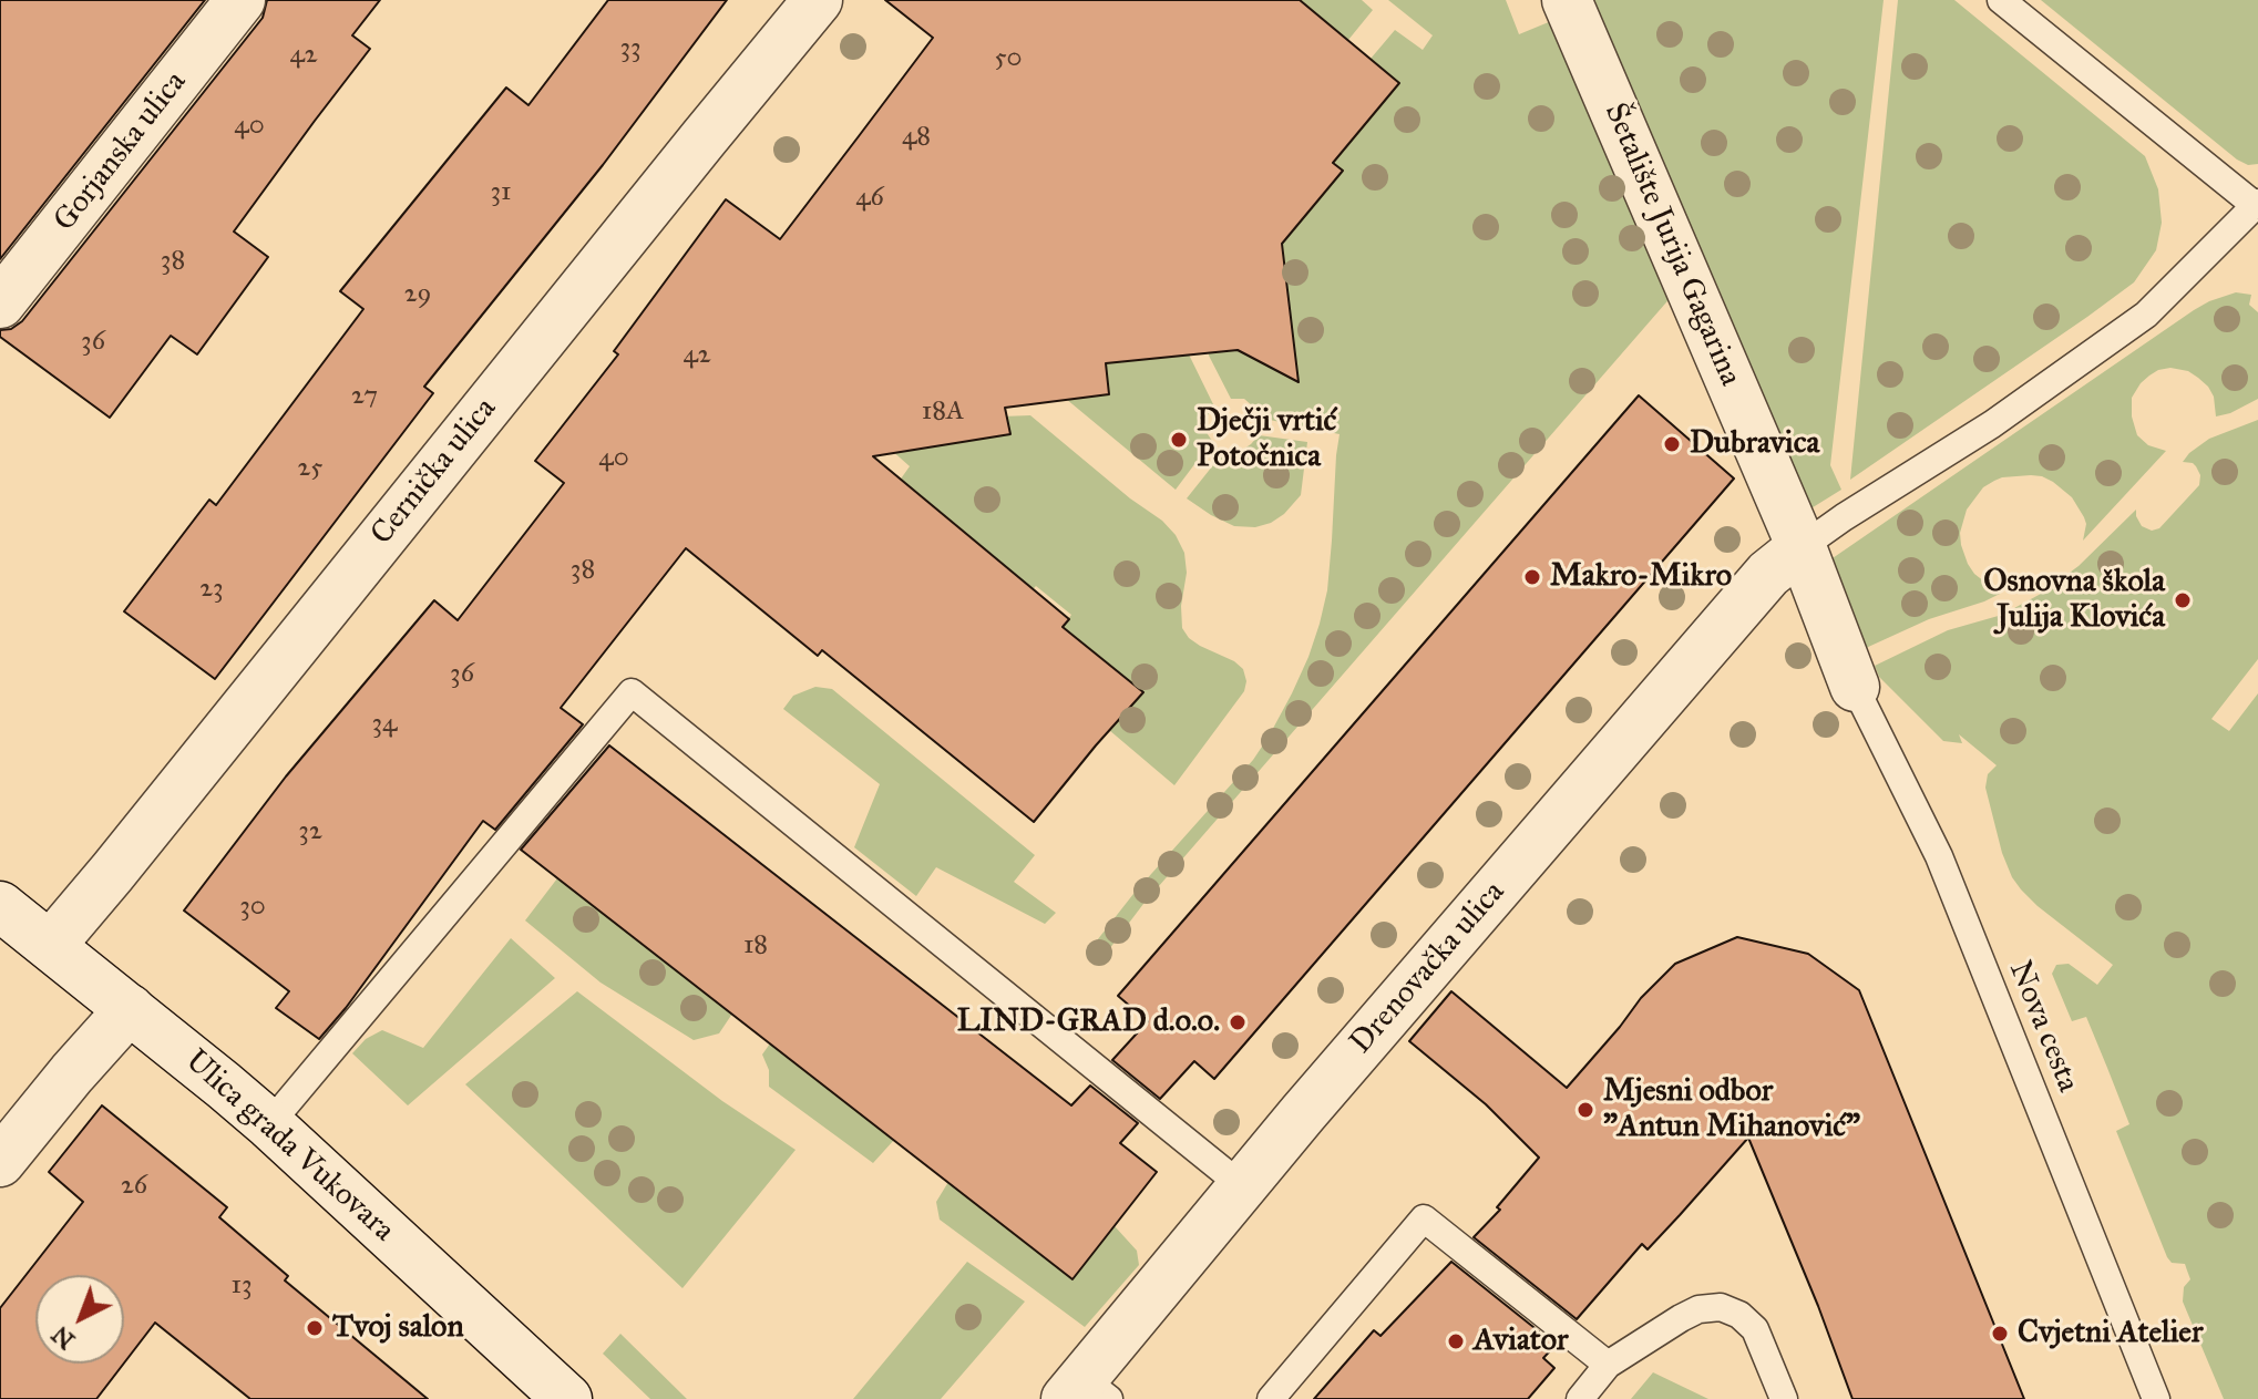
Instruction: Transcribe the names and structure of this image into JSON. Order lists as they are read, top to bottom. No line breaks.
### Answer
{"streets":{"street":["Gorjanska ulica","Šetalište Jurija Gagarina","Cernička ulica","Drenovačka ulica","Ulica grada Vukovara"],"lane":["Nova cesta"]},"crossings":[["Šetalište Jurija Gagarina","Drenovačka ulica"],["Šetalište Jurija Gagarina","Nova cesta"],["Cernička ulica","Ulica grada Vukovara"]],"places":["Dječji vrtić Potočnica","Dubravica","Makro-Mikro","Osnovna škola Julija Klovića","LIND-GRAD d.o.o.","Mjesni odbor \"Antun Mihanović\"","Tvoj salon","Cvjetni Atelier","Aviator"],"house_numbers":["33","42","50","40","48","31","46","38","29","36","42","27","18A","40","25","38","23","36","34","32","30","18","26","13"],"north":"bottom left"}
